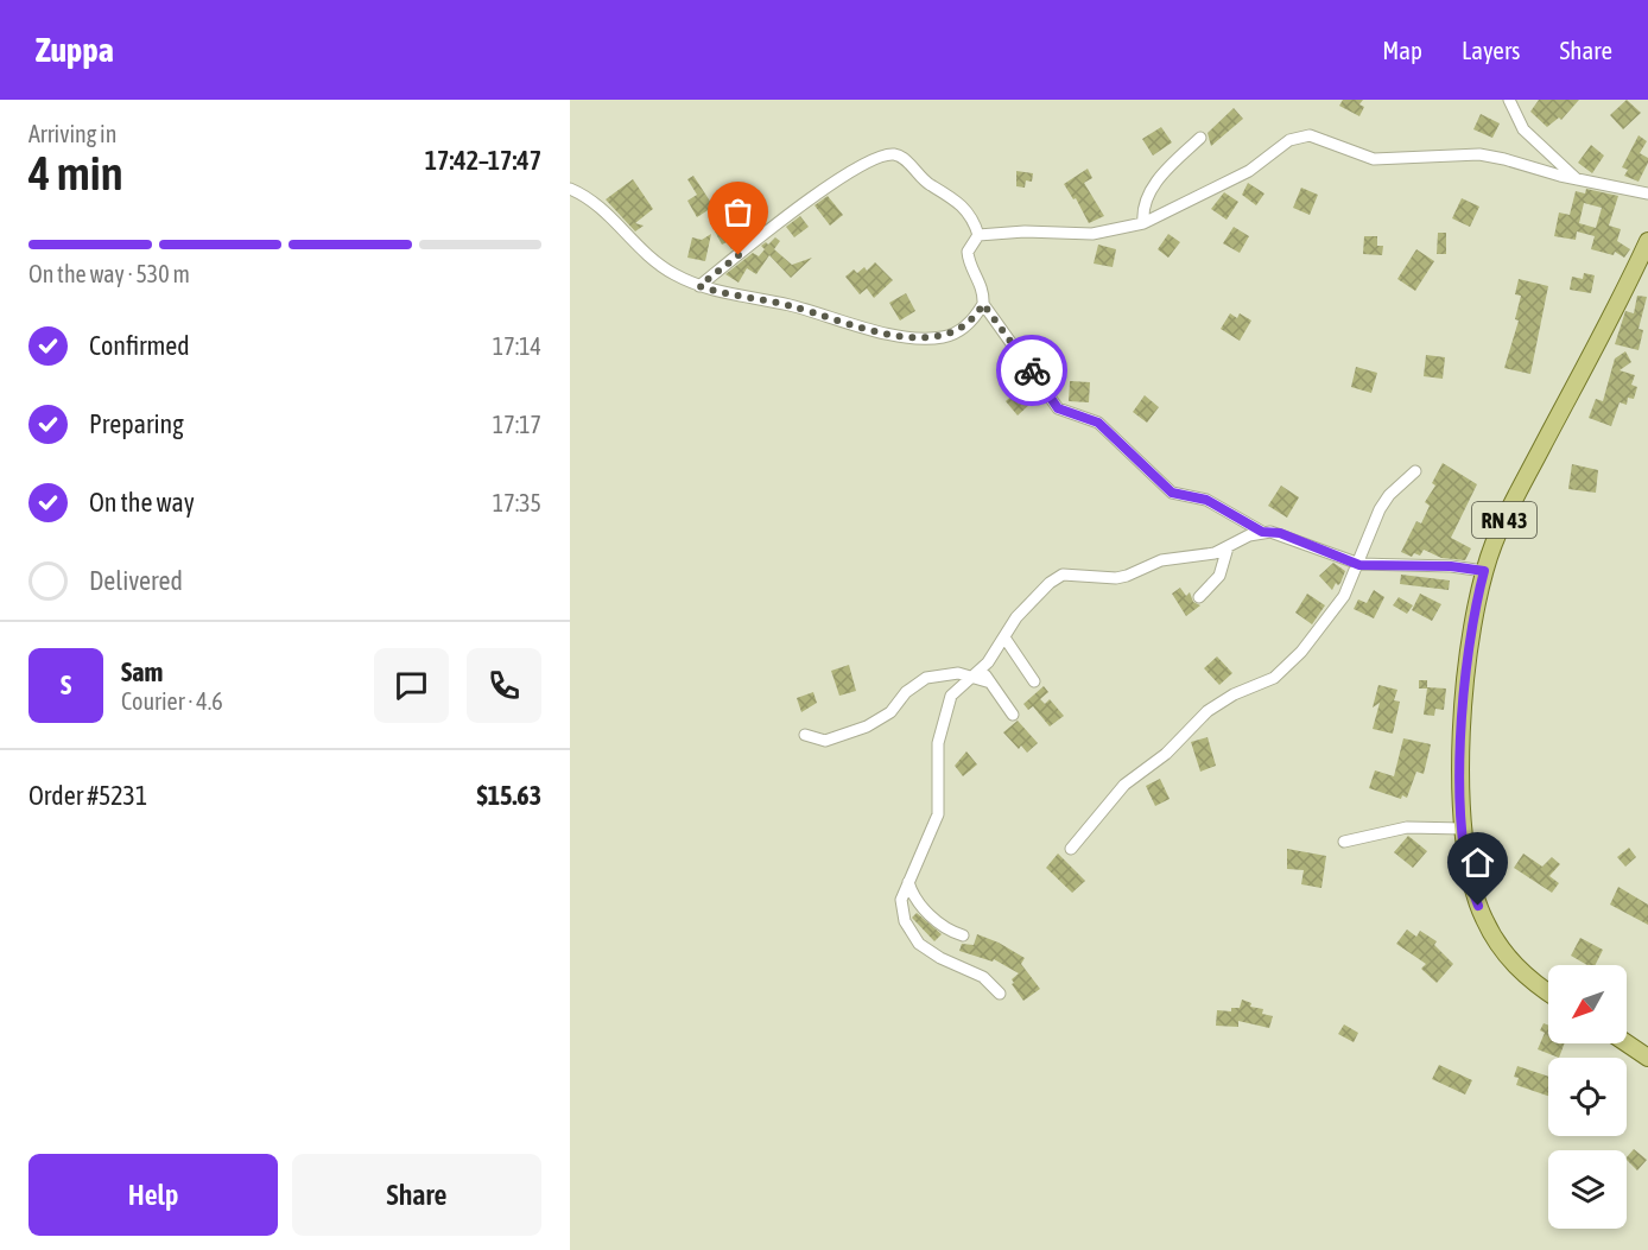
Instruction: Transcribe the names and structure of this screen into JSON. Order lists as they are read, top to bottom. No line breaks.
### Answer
{"streets":{"main road":["RN 43"]},"north":"bottom left","page":{"header":"Zuppa","nav":["Map","Layers","Share"],"heading":["4 min","Arriving in","17:42–17:47"],"panel":["Sam","Courier · 4.6","Order #5231","$15.63"],"bar":"On the way · 530 m","list":[["Confirmed","17:14"],["Preparing","17:17"],["On the way","17:35"],"Delivered"],"round":"S","buttons":["Help","Share"]}}
